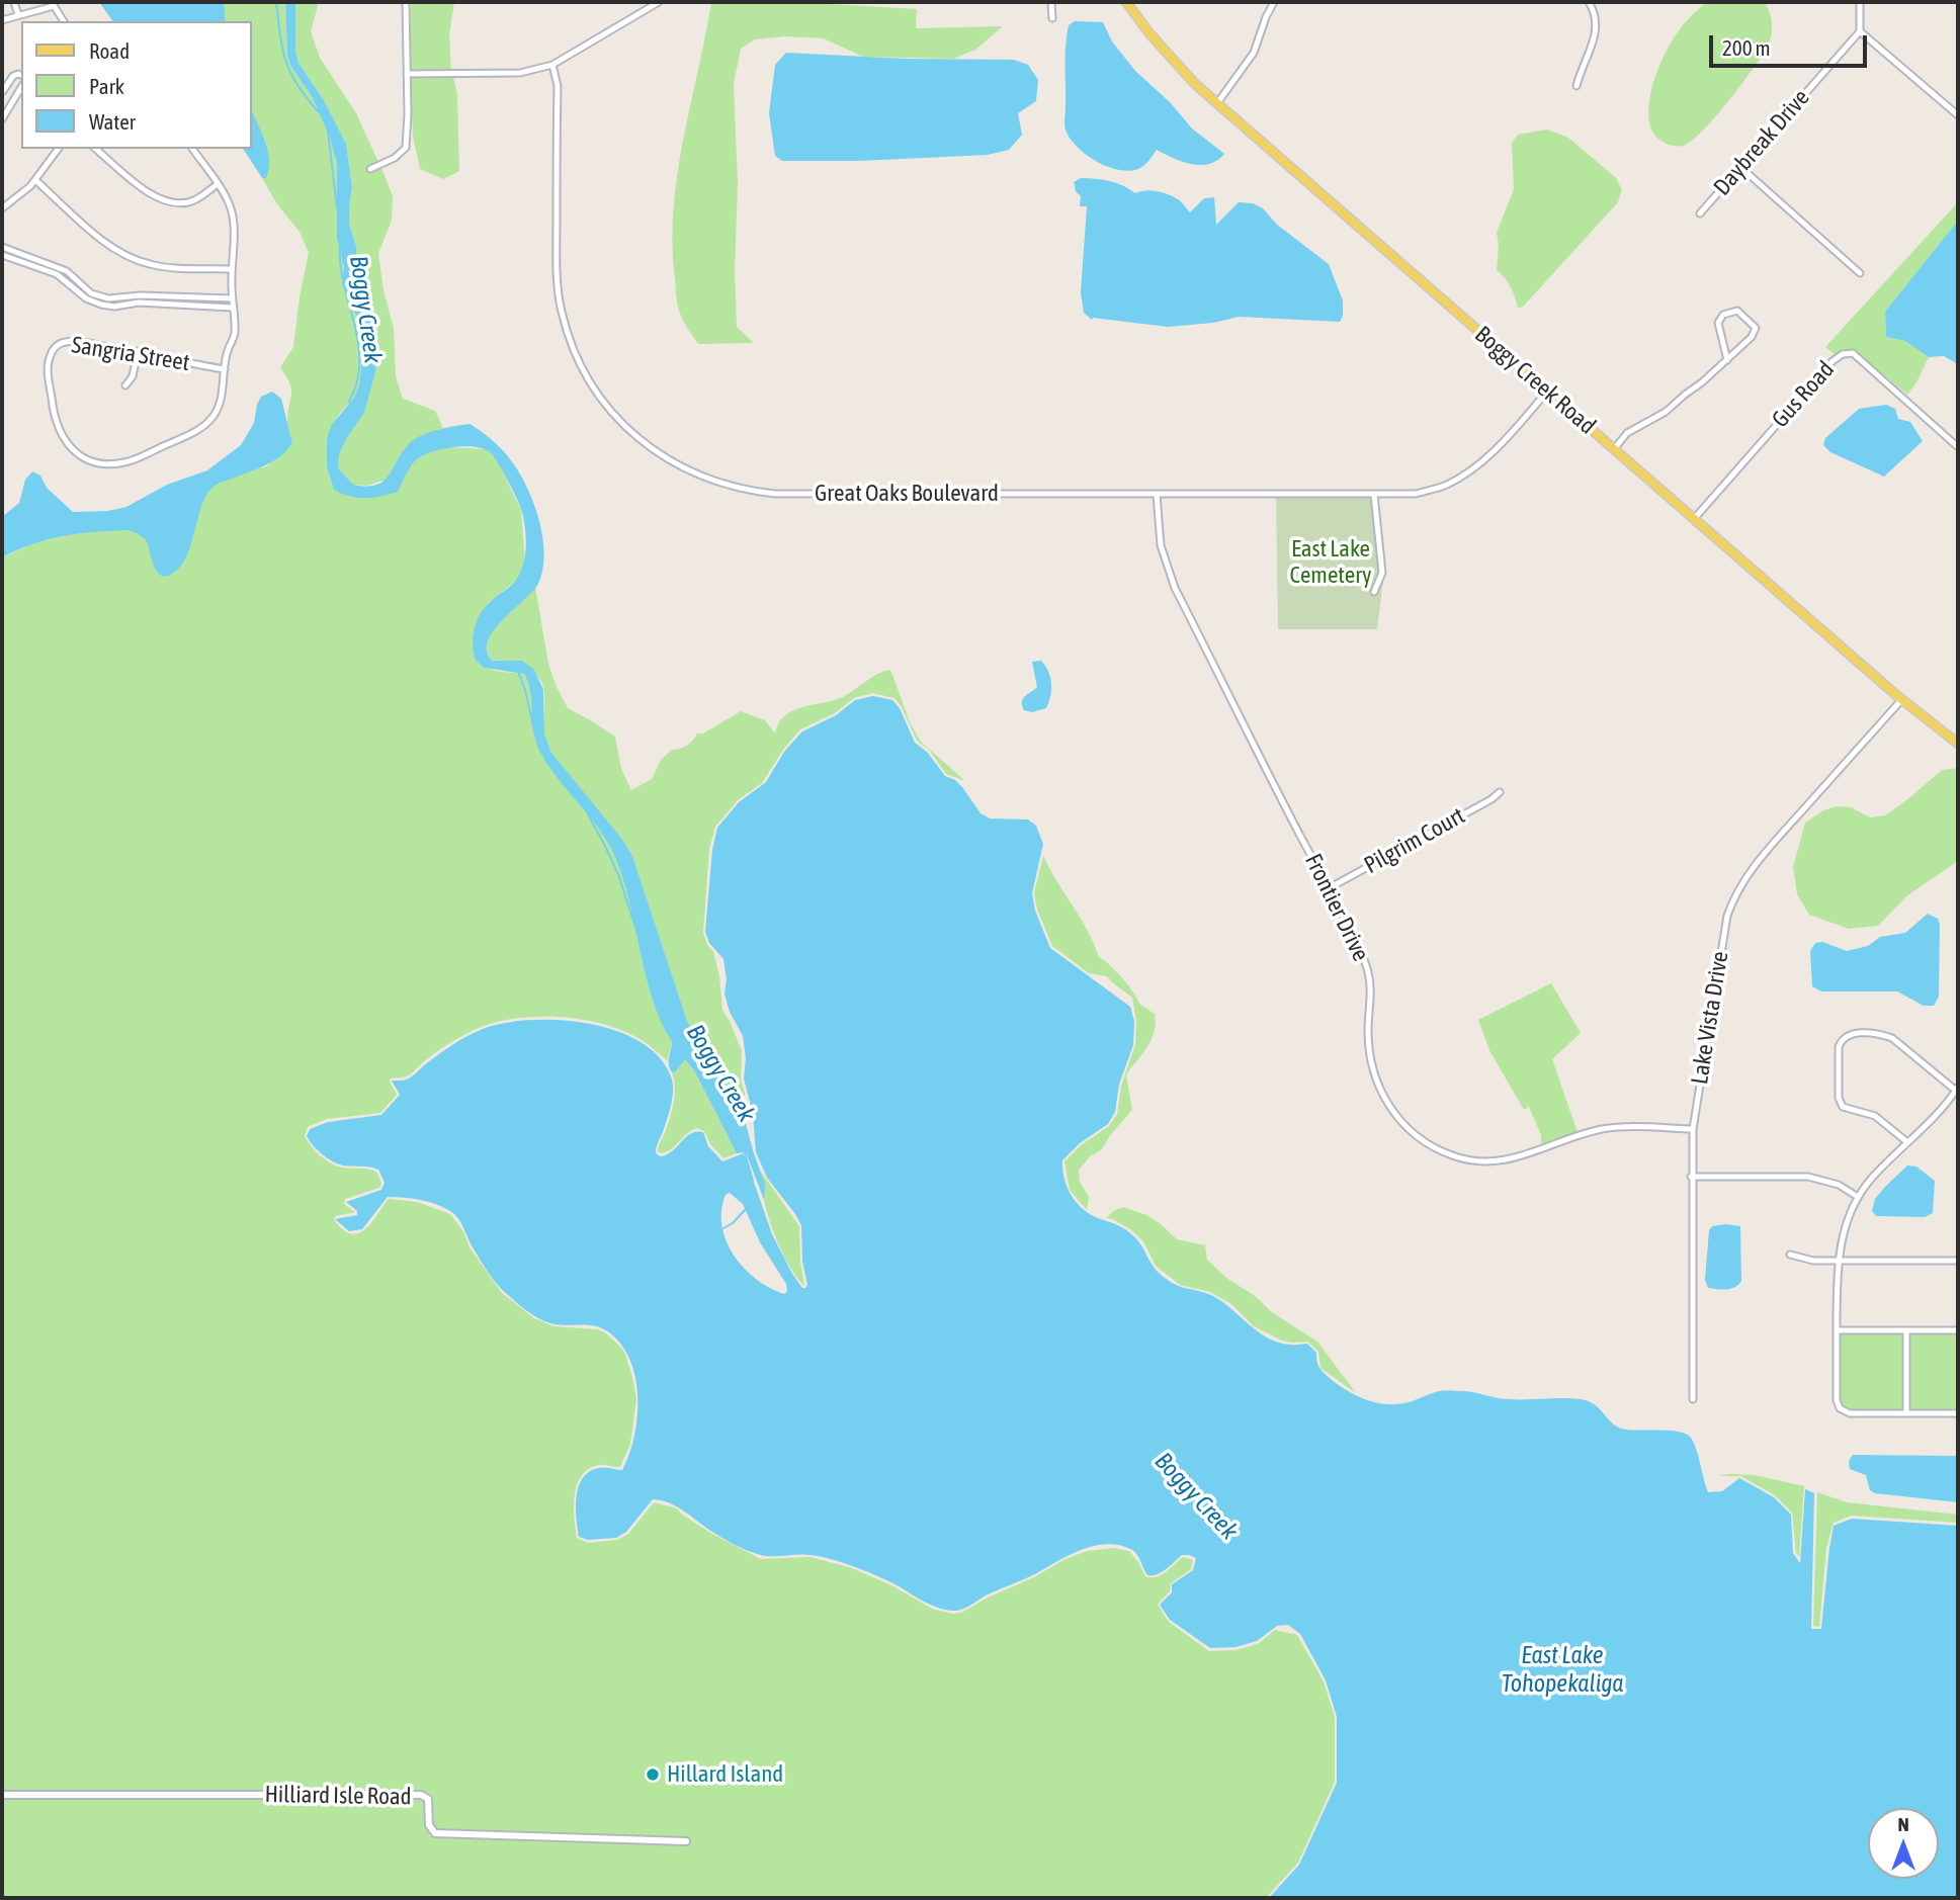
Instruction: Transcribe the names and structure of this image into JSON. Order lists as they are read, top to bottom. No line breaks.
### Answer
{"streets":{"main road":["Boggy Creek Road"],"street":["Daybreak Drive","Sangria Street","Gus Road","Great Oaks Boulevard","Pilgrim Court","Frontier Drive","Lake Vista Drive","Hilliard Isle Road"]},"crossings":[["Boggy Creek Road","Gus Road"],["Boggy Creek Road","Great Oaks Boulevard"],["Boggy Creek Road","Lake Vista Drive"],["Great Oaks Boulevard","Frontier Drive"],["Pilgrim Court","Frontier Drive"],["Frontier Drive","Lake Vista Drive"]],"water":["Boggy Creek","East Lake Tohopekaliga"],"parks":["East Lake Cemetery"],"places":["Hillard Island"],"legend":["Road","Park","Water"],"scale_bar":"200 m","north":"top"}
